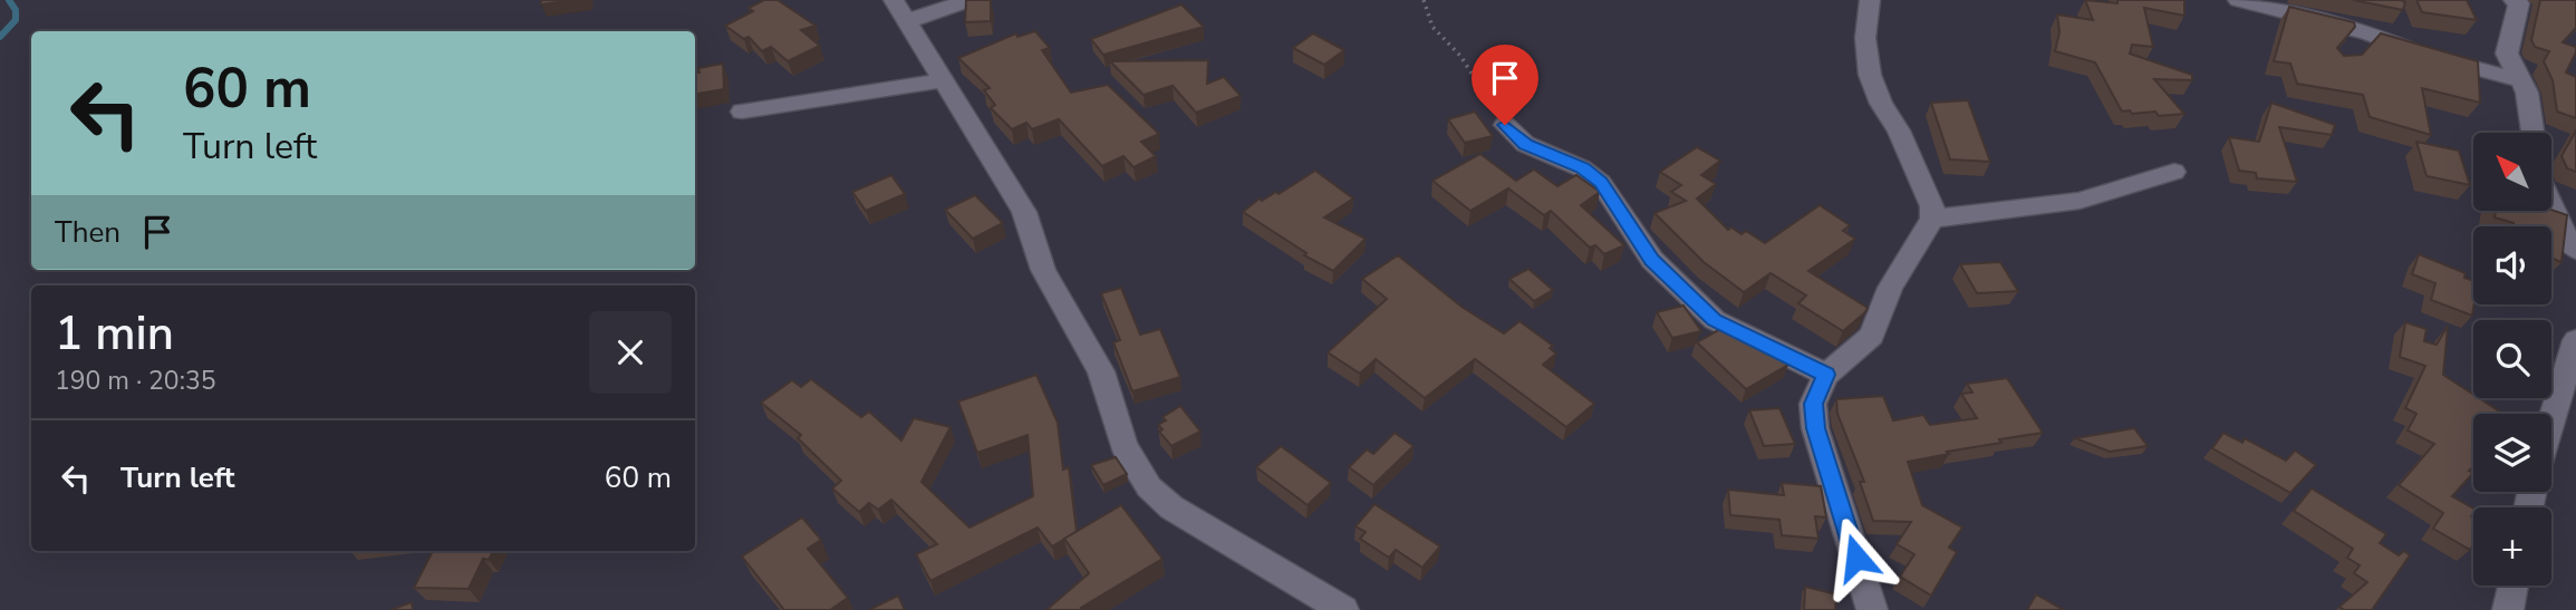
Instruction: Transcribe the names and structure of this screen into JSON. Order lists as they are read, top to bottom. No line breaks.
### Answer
{"north":"top left","page":{"turn":["60 m","Turn left"],"map_buttons":"+","then":"Then","heading":["1 min","190 m · 20:35"],"list":[{"name":"Turn left","value":"60 m"}]}}
